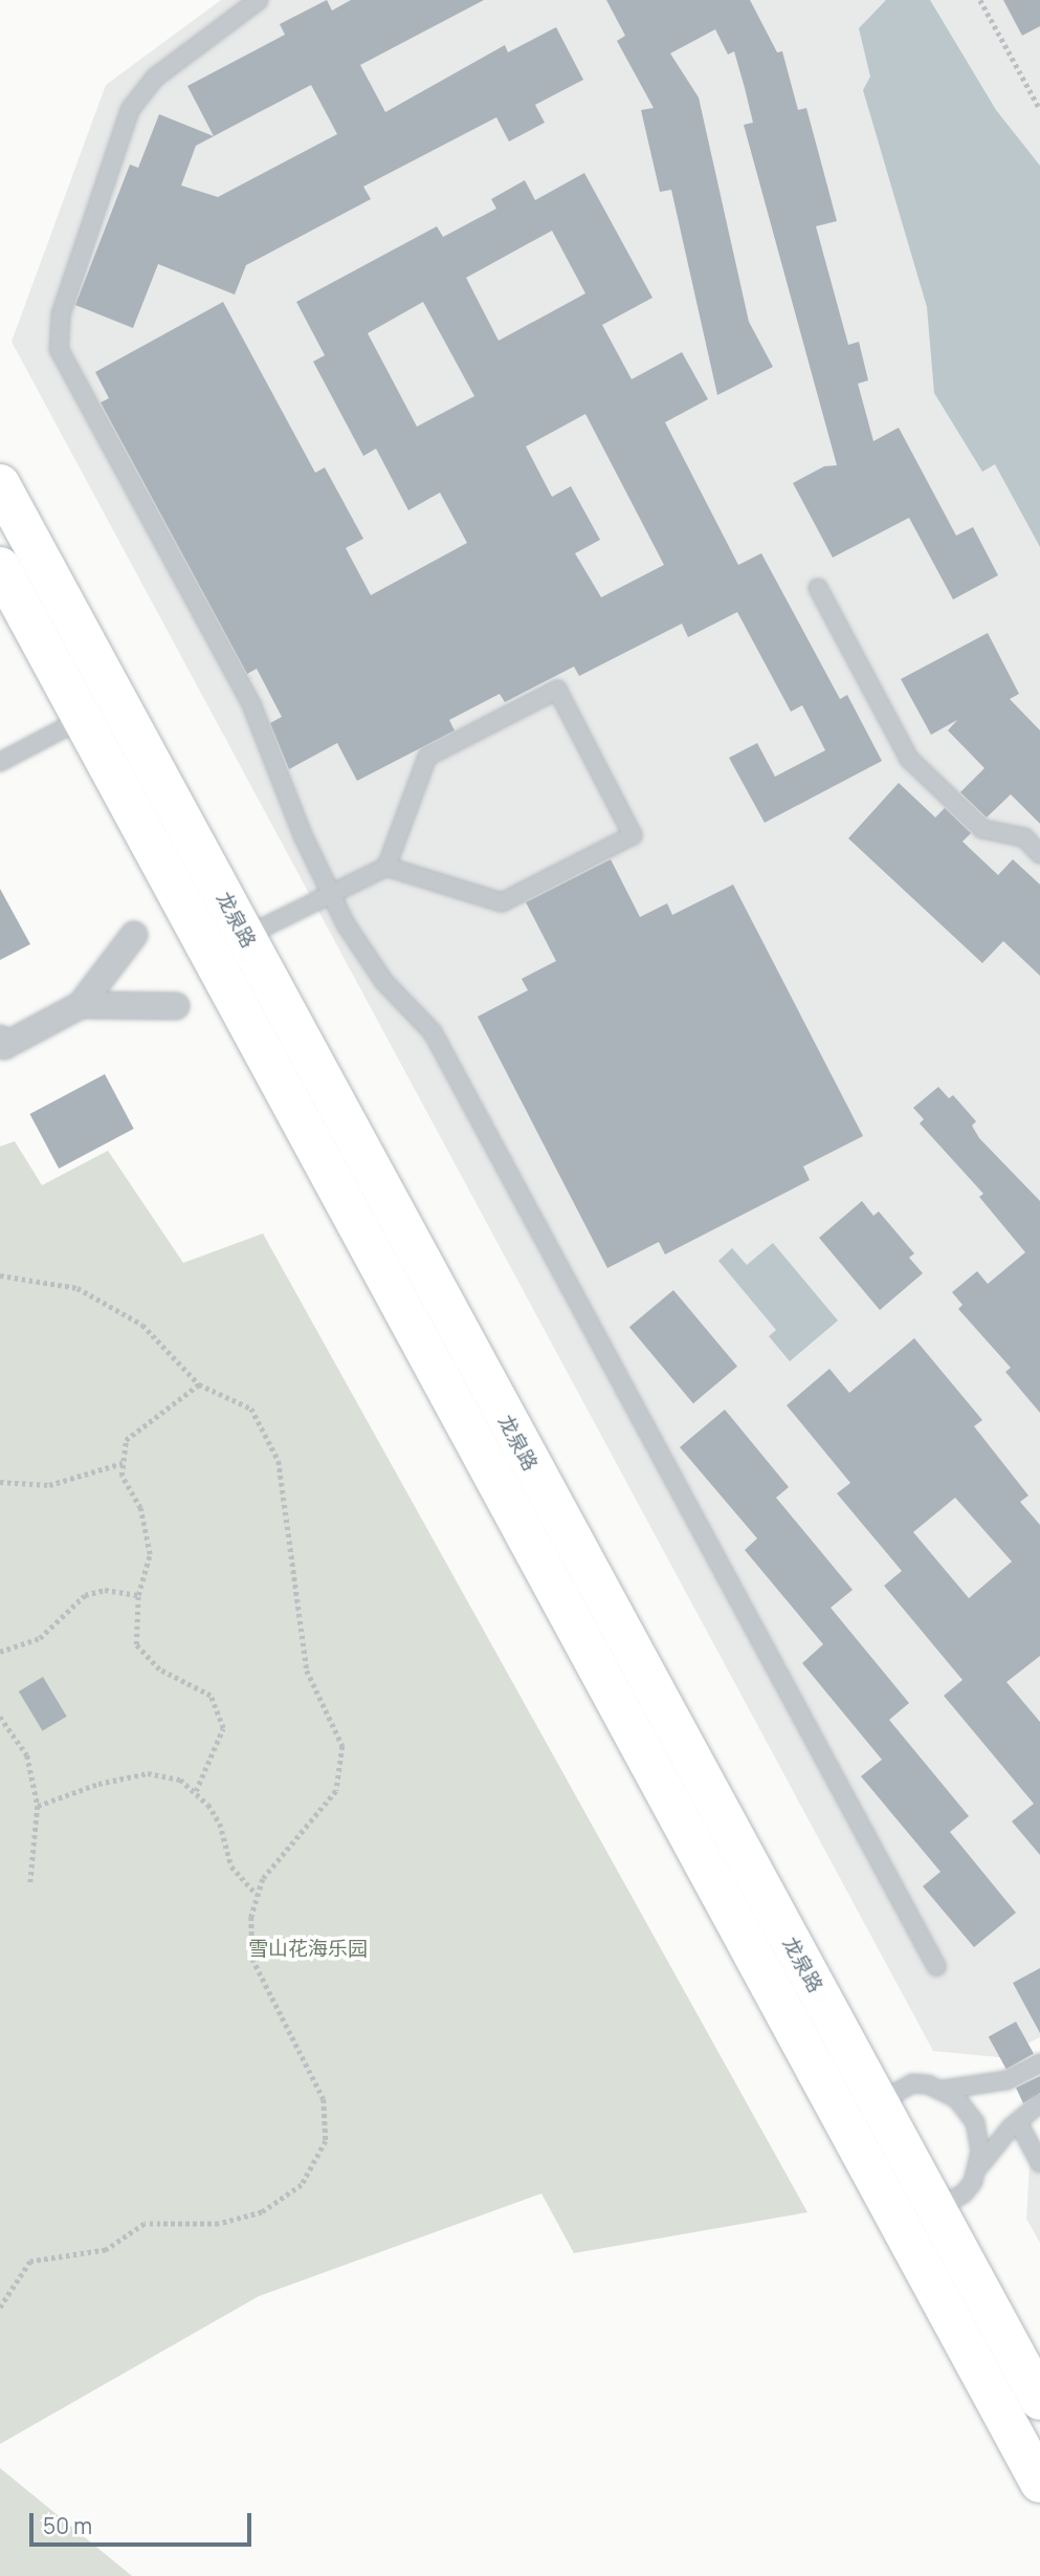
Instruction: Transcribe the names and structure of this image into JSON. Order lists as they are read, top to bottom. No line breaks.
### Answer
{"streets":{"main road":["龙泉路"]},"parks":["雪山花海乐园"],"scale_bar":"50 m"}
